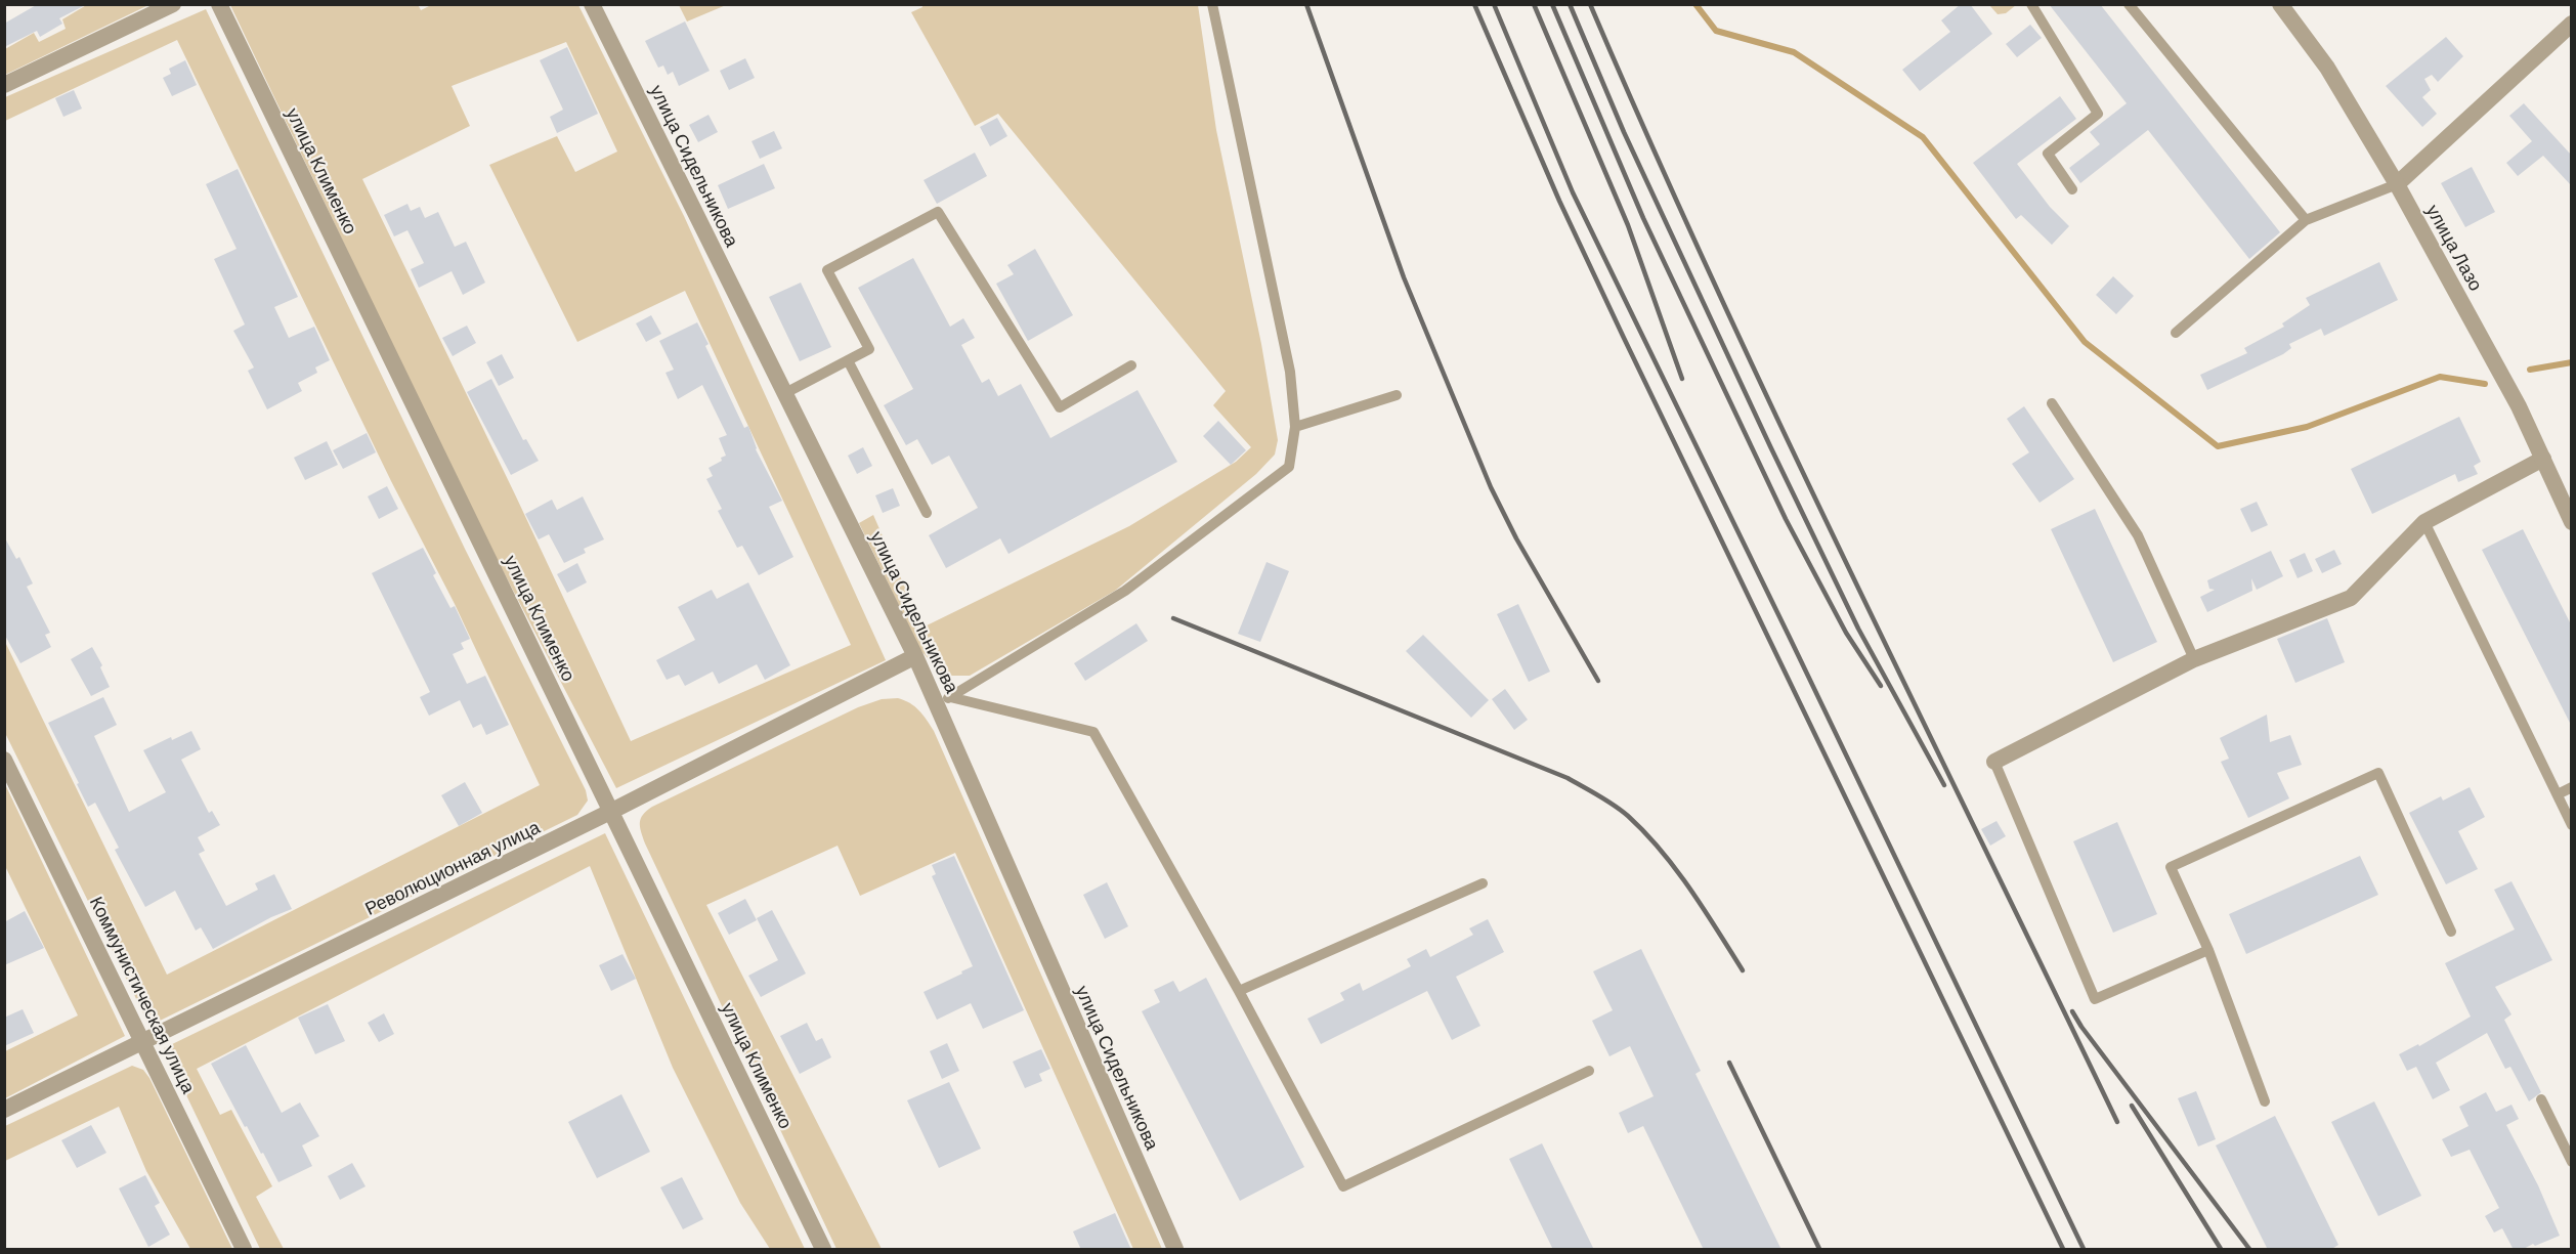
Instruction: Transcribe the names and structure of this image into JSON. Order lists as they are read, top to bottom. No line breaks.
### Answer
{"streets":{"street":["улица Сидельникова","улица Клименко","улица Лазо","Революционная улица","Коммунистическая улица"]},"crossings":[["улица Сидельникова","Революционная улица"],["улица Клименко","Революционная улица"],["Революционная улица","Коммунистическая улица"]]}
